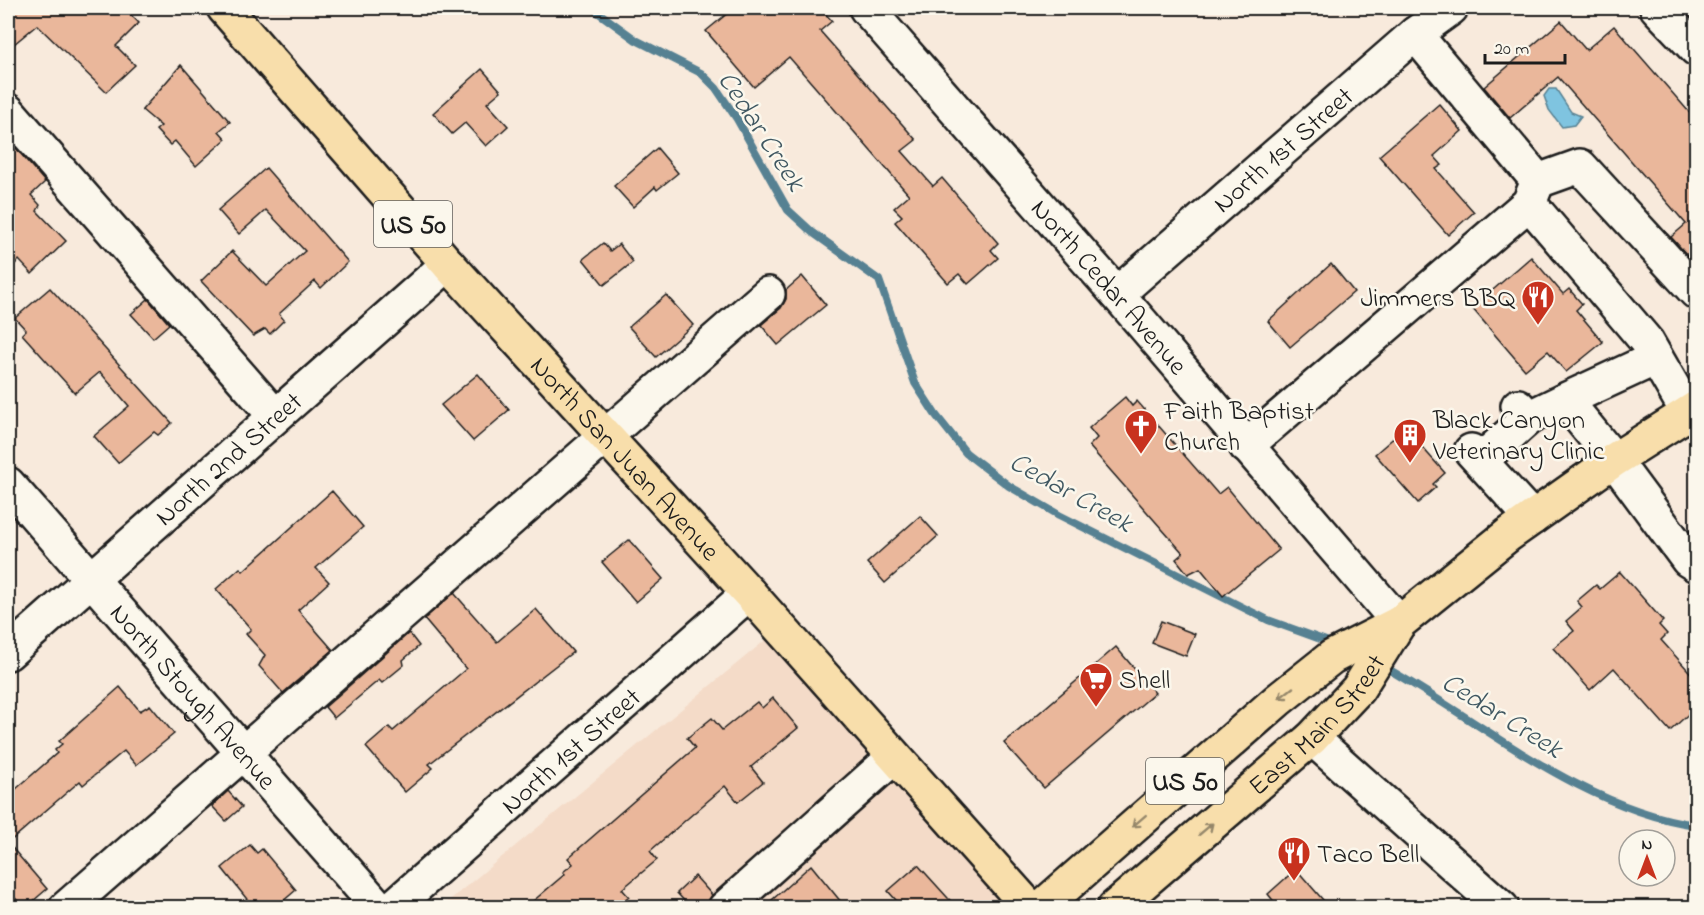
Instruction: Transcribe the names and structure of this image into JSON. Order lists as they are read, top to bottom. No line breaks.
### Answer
{"streets":{"highway":["US 50","North San Juan Avenue","East Main Street"],"street":["North 1st Street","North Cedar Avenue","North 2nd Street","North Stough Avenue"]},"crossings":[["North 1st Street","North Cedar Avenue"],["North 1st Street","North San Juan Avenue"],["North Cedar Avenue","East Main Street"],["North 2nd Street","North San Juan Avenue"],["North 2nd Street","North Stough Avenue"]],"water":["Cedar Creek"],"places":{"restaurant":["Jimmers BBQ","Taco Bell"],"church":["Faith Baptist Church"],"building":["Black Canyon Veterinary Clinic"],"supermarket":["Shell"]},"scale_bar":"20 m","north":"top"}
